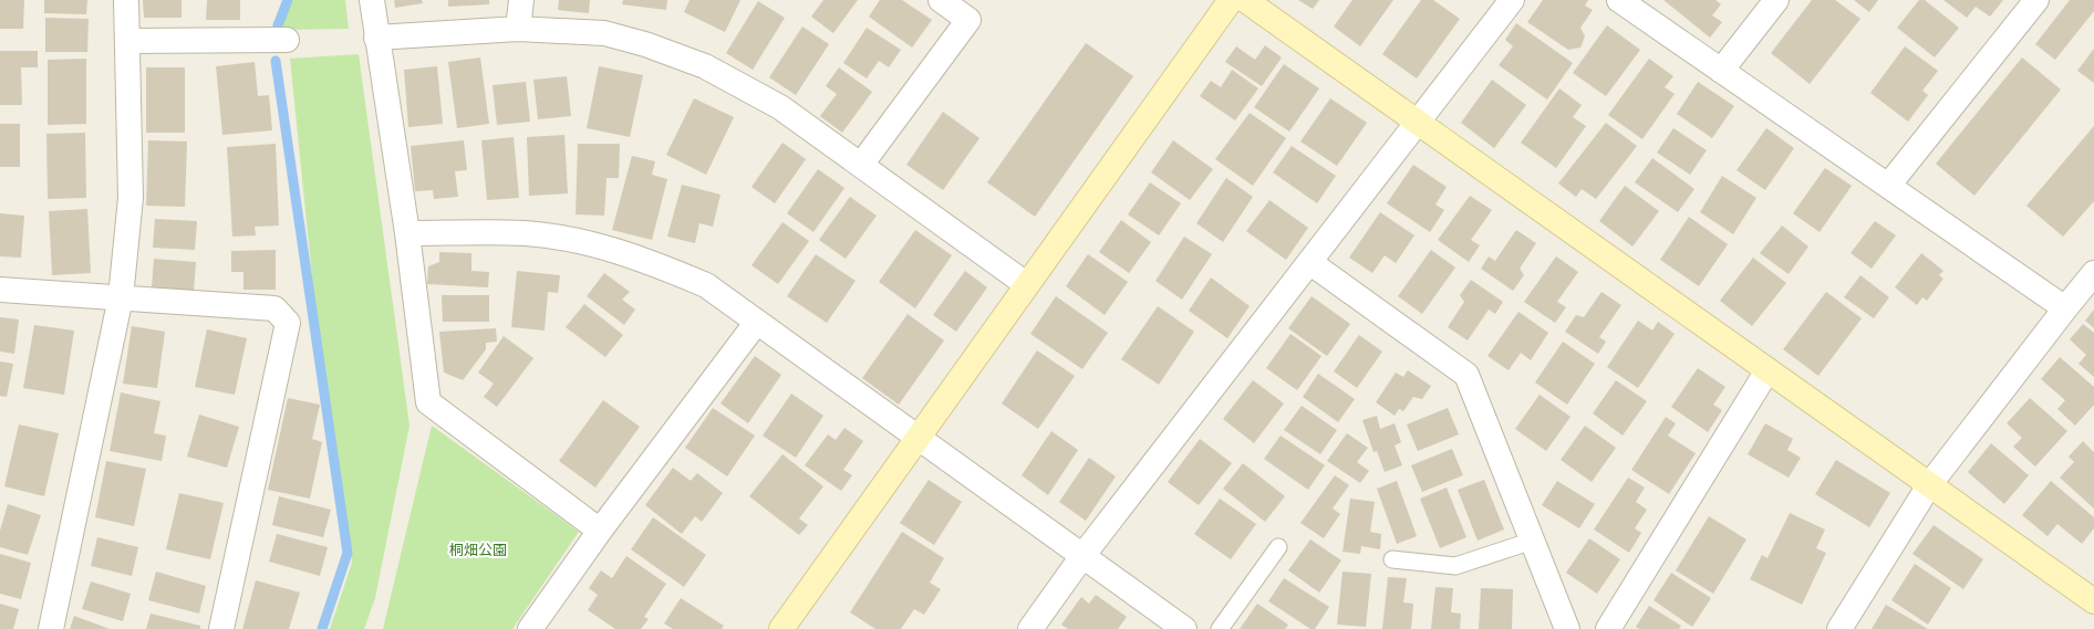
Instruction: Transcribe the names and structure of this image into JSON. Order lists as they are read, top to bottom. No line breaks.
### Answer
{"parks":["桐畑公園"]}
